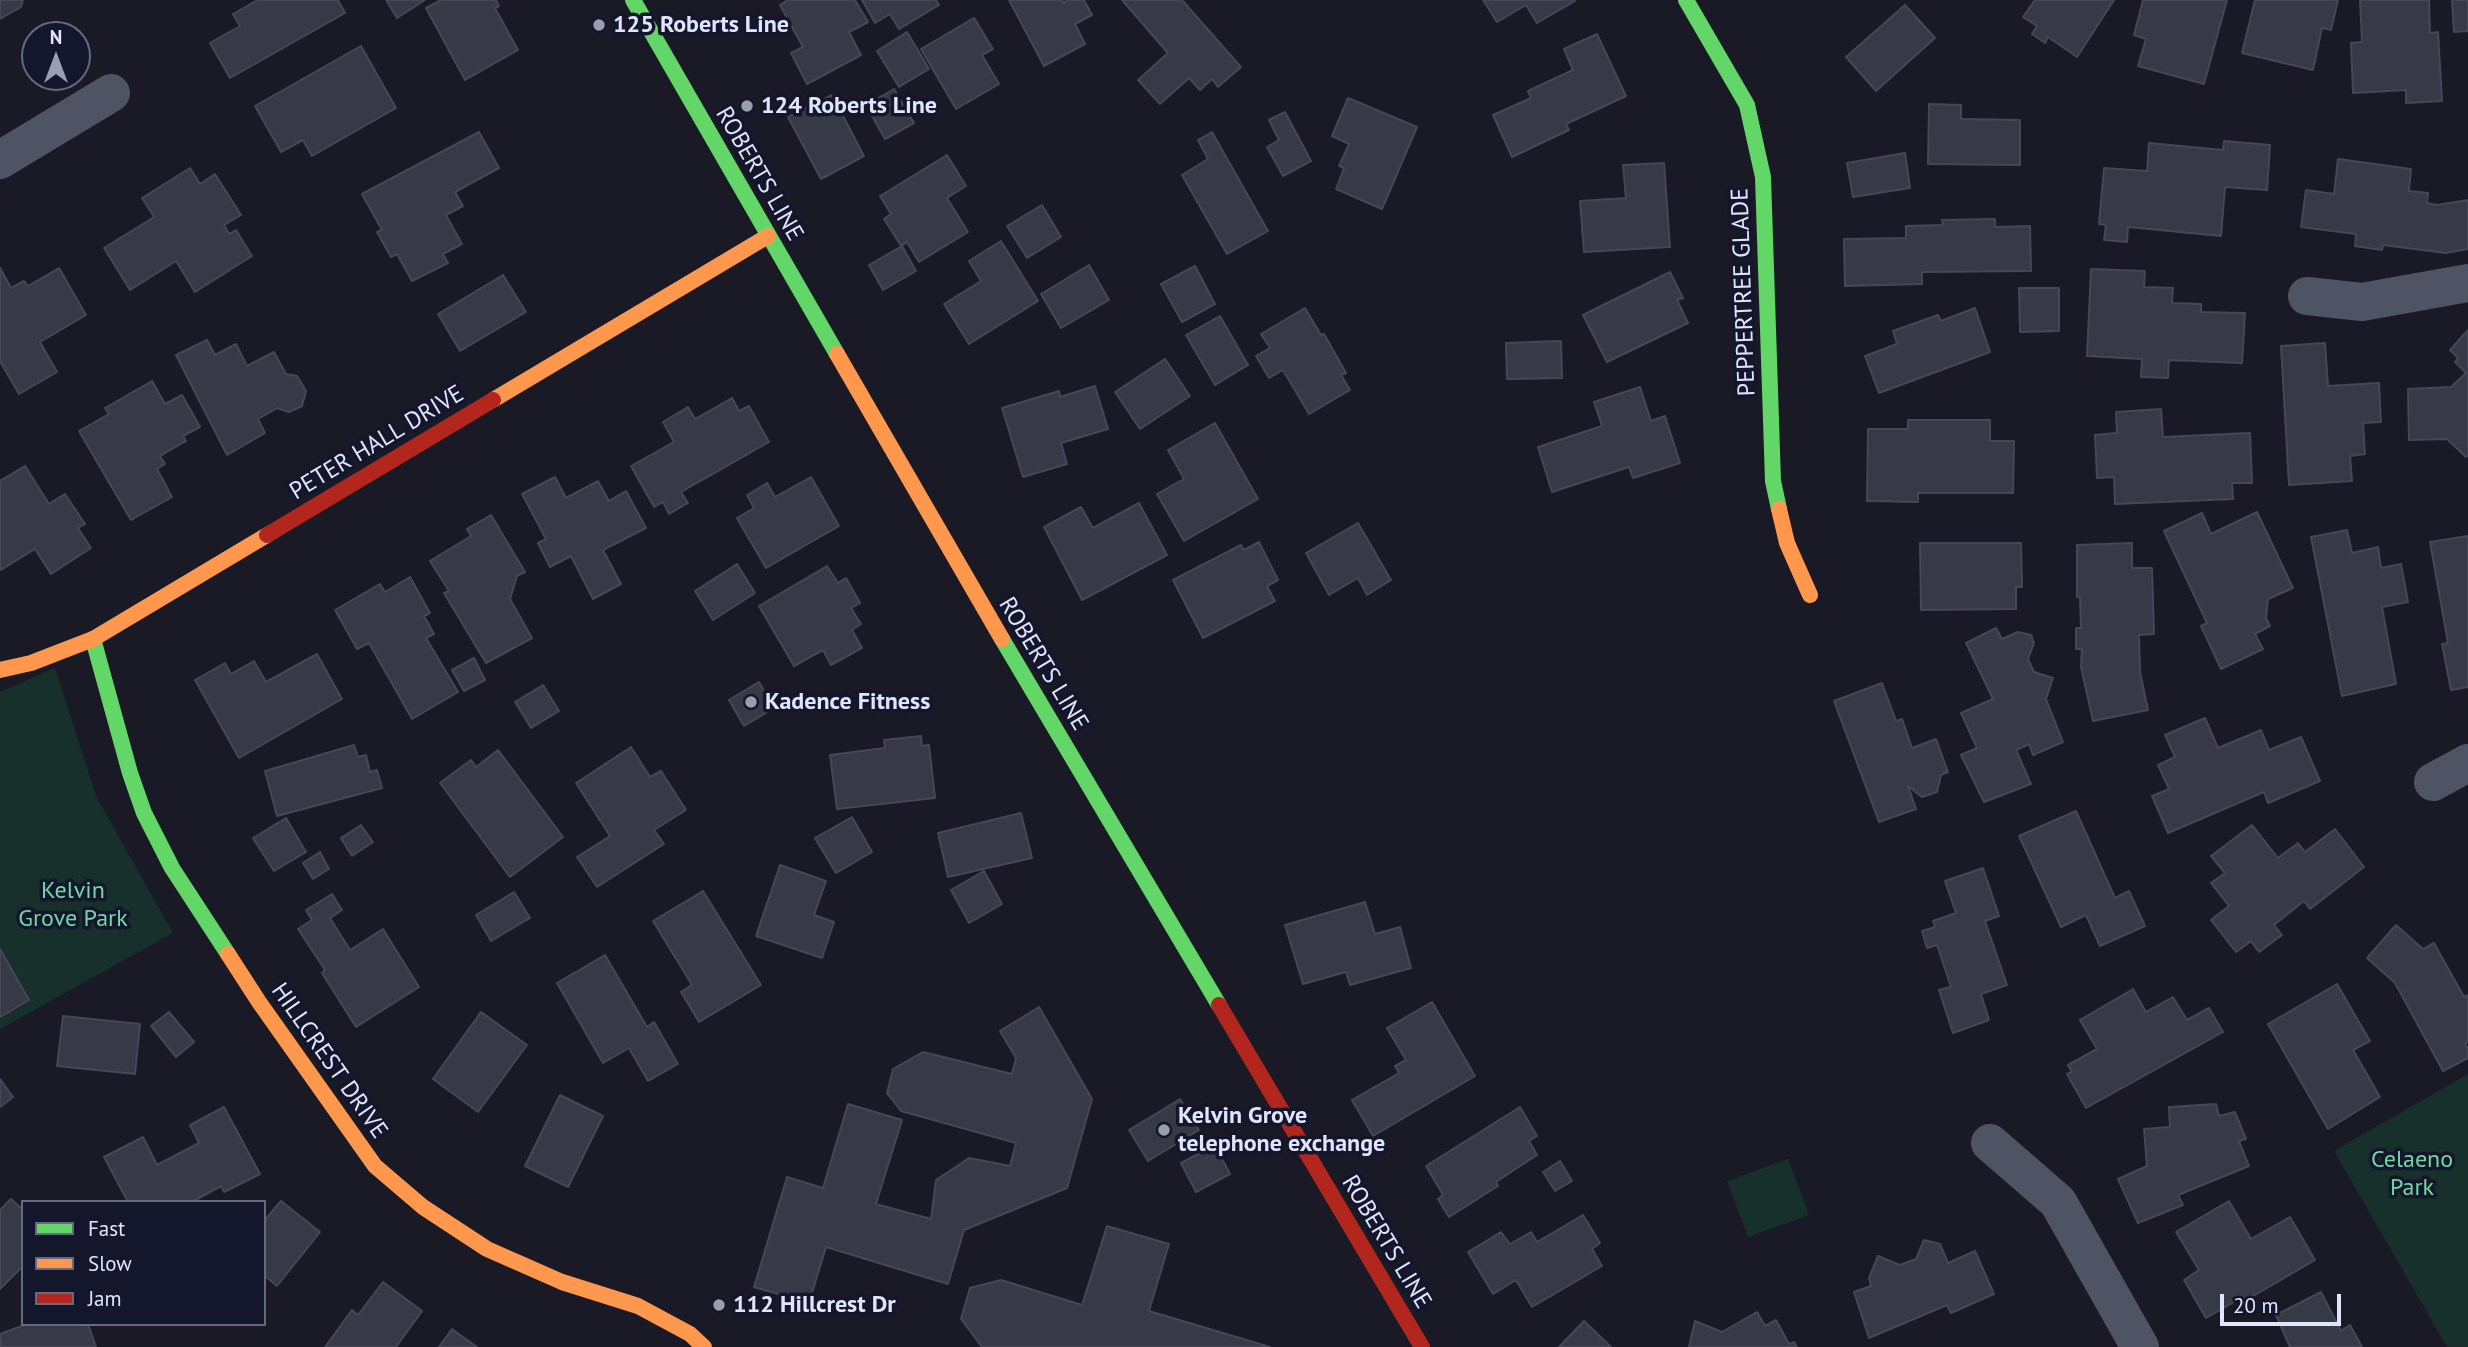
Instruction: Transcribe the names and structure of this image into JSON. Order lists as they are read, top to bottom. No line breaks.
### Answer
{"streets":{"street":["ROBERTS LINE","PEPPERTREE GLADE","PETER HALL DRIVE","HILLCREST DRIVE"]},"crossings":[["ROBERTS LINE","PETER HALL DRIVE"],["PETER HALL DRIVE","HILLCREST DRIVE"]],"parks":["Kelvin Grove Park","Celaeno Park"],"places":["125 Roberts Line","124 Roberts Line","Kadence Fitness","Kelvin Grove telephone exchange","112 Hillcrest Dr"],"legend":["Fast","Slow","Jam"],"scale_bar":"20 m","north":"top"}
